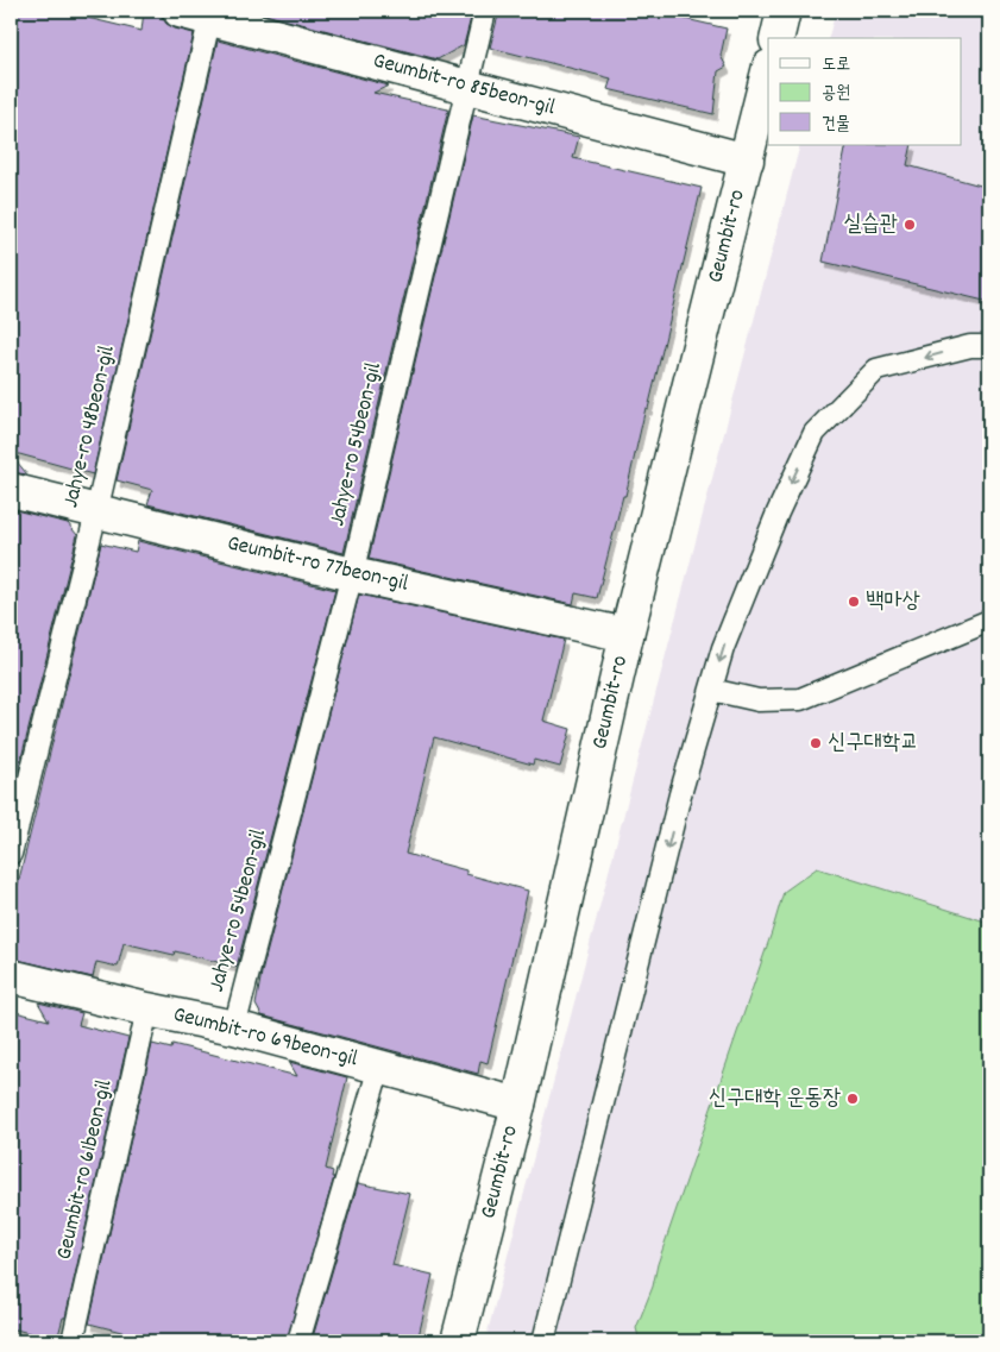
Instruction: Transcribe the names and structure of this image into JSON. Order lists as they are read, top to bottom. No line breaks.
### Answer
{"streets":{"street":["Geumbit-ro 85beon-gil","Geumbit-ro","Geumbit-ro 77beon-gil","Geumbit-ro 69beon-gil"],"lane":["Jahye-ro 48beon-gil","Jahye-ro 54beon-gil","Geumbit-ro 61beon-gil"]},"crossings":[["Geumbit-ro 85beon-gil","Geumbit-ro"],["Geumbit-ro 85beon-gil","Jahye-ro 48beon-gil"],["Geumbit-ro 85beon-gil","Jahye-ro 54beon-gil"],["Geumbit-ro","Geumbit-ro 77beon-gil"],["Geumbit-ro","Geumbit-ro 69beon-gil"],["Jahye-ro 48beon-gil","Geumbit-ro 77beon-gil"],["Jahye-ro 54beon-gil","Geumbit-ro 77beon-gil"],["Jahye-ro 54beon-gil","Geumbit-ro 69beon-gil"],["Geumbit-ro 69beon-gil","Geumbit-ro 61beon-gil"]],"places":["실습관","백마상","신구대학교","신구대학 운동장"],"legend":["도로","공원","건물"]}
